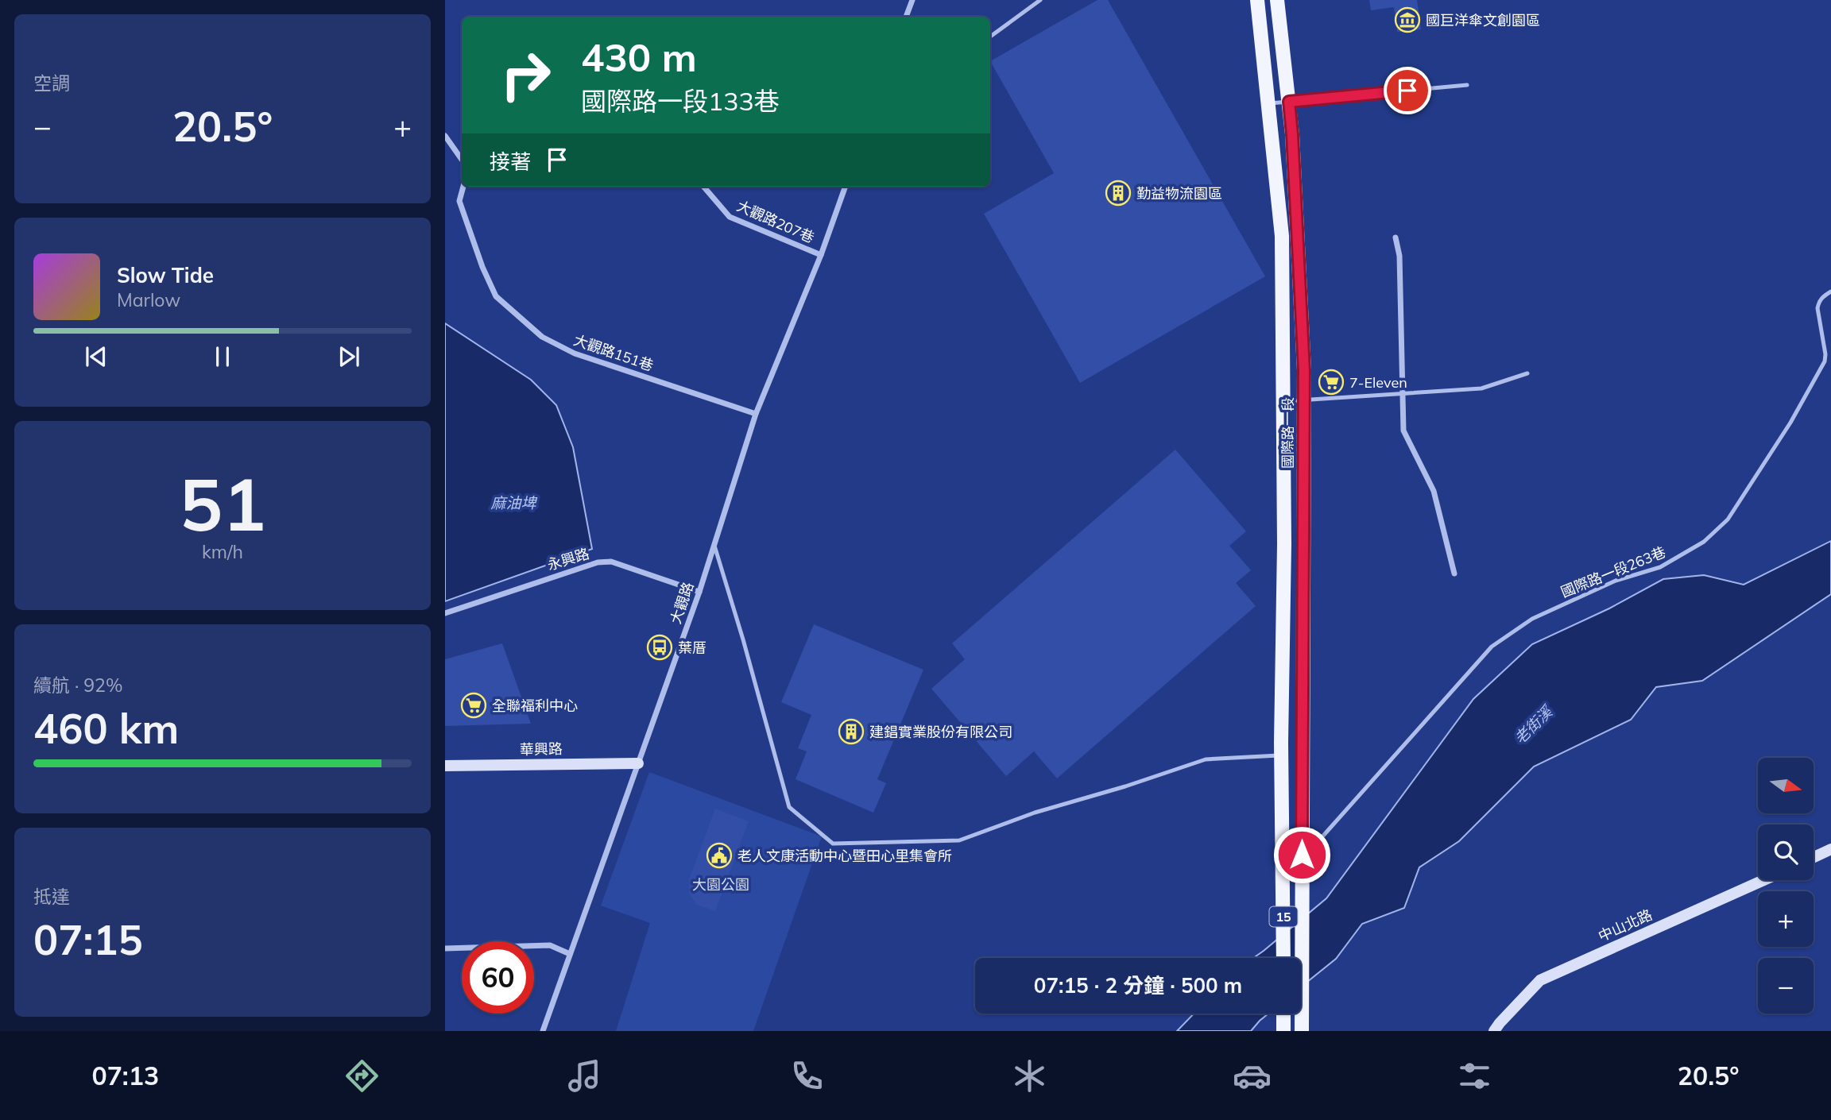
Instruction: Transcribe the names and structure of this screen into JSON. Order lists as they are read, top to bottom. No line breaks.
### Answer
{"streets":{"main road":["國際路一段","15"],"street":["大觀路207巷","大觀路151巷","永興路","大觀路","華興路","中山北路"],"lane":["國際路一段263巷"]},"crossings":[["大觀路207巷","大觀路"],["大觀路151巷","大觀路"],["國際路一段","國際路一段263巷"],["國際路一段","15"],["永興路","大觀路"],["國際路一段263巷","15"],["大觀路","華興路"]],"water":["麻油埤","老街溪"],"parks":["大園公園"],"places":{"museum":["國巨洋傘文創園區"],"building":["勤益物流園區","建錩實業股份有限公司"],"supermarket":["7-Eleven","全聯福利中心"],"bus stop":["葉厝"],"public building":["老人文康活動中心暨田心里集會所"]},"north":"right","page":{"tile":["空調",["51","km/h"],["續航 · 92%","460 km"],["抵達","07:15"]],"turn":["430 m","國際路一段133巷"],"heat":["−","20.5°","+"],"then":"接著","song":["Slow Tide","Marlow"],"map_buttons":["+","−"],"limit":"60","trip":"07:15 · 2 分鐘 · 500 m","tabs":["07:13","20.5°"]}}
